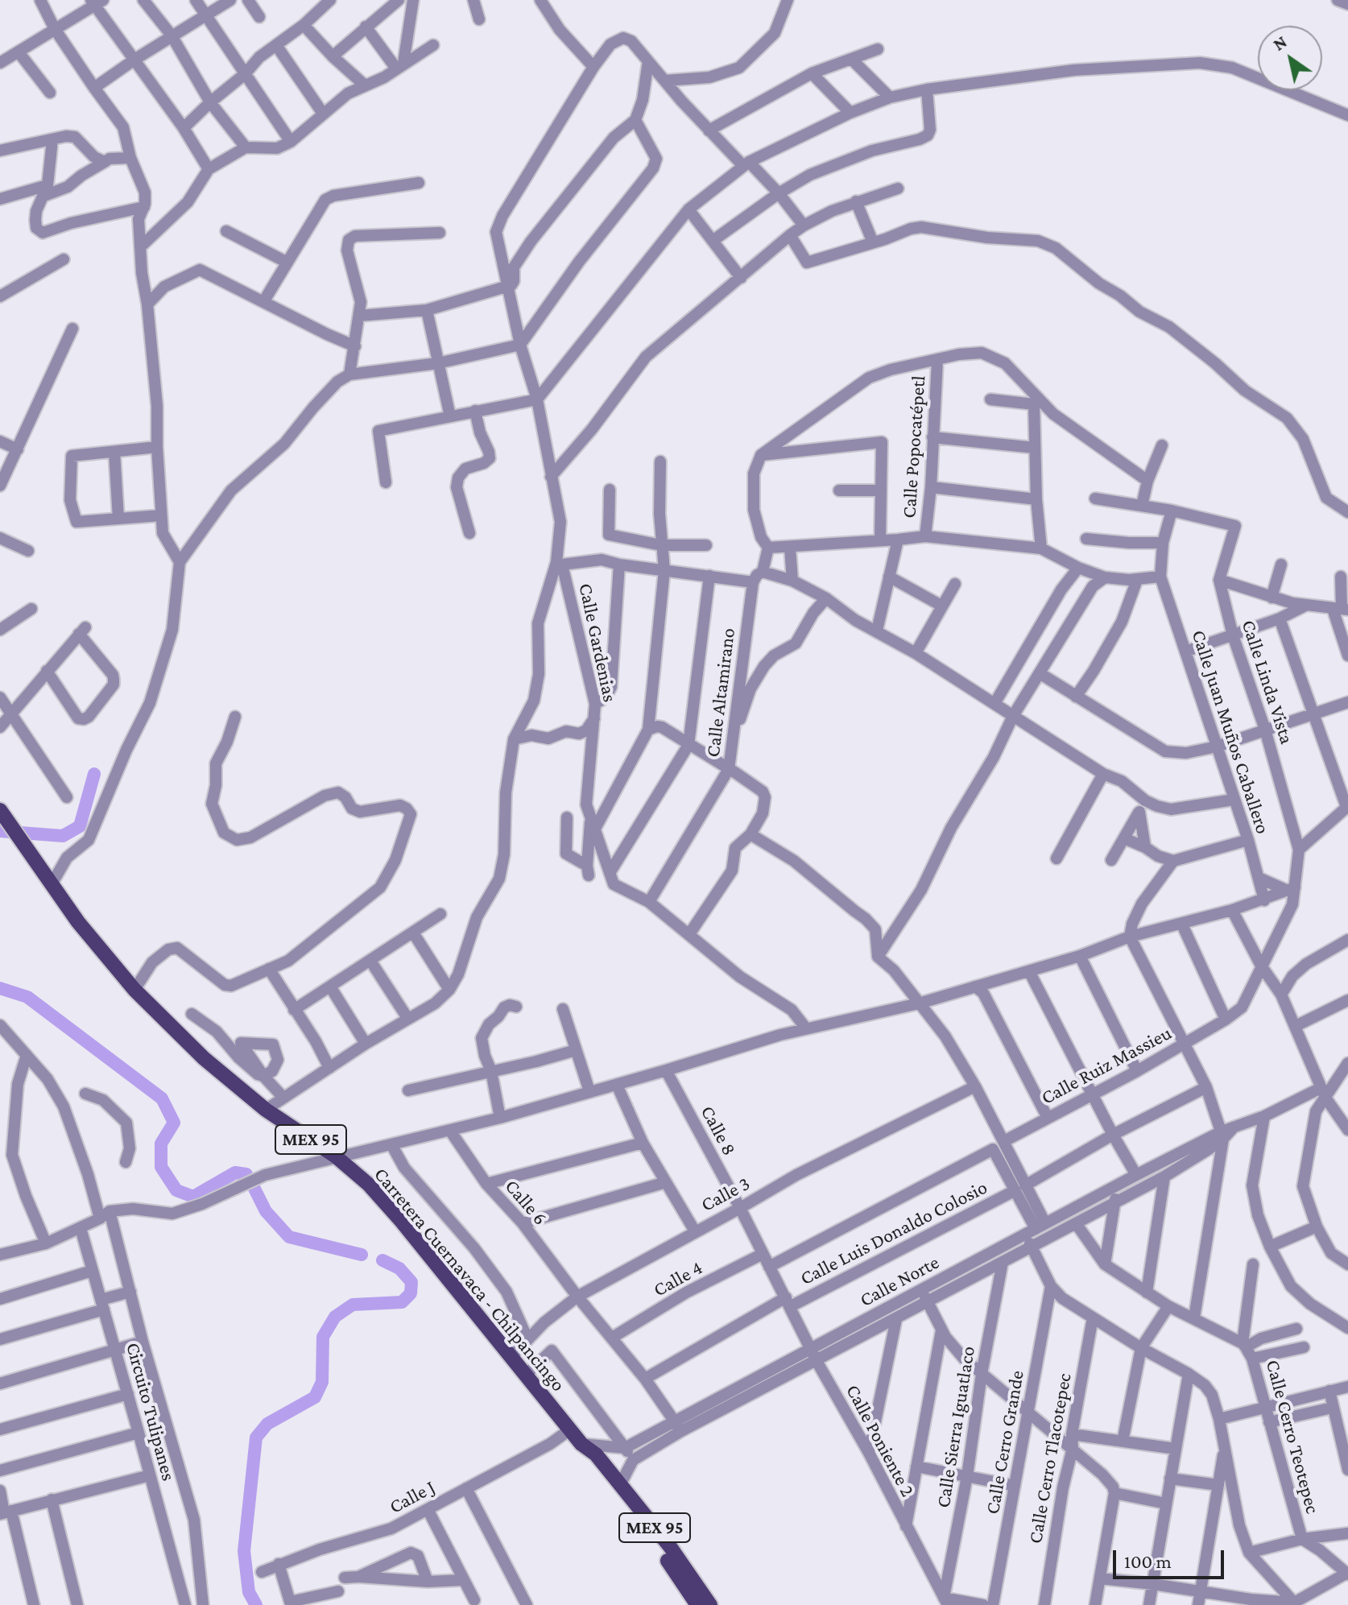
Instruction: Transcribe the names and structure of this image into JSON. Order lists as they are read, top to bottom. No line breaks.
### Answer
{"streets":{"main road":["MEX 95","Carretera Cuernavaca - Chilpancingo"],"street":["Calle Popocatépetl","Calle Gardenias","Calle Linda Vista","Calle Altamirano","Calle Juan Muños Caballero","Calle Ruiz Massieu","Calle 8","Calle 3","Calle 6","Calle Luis Donaldo Colosio","Calle 4","Calle Norte","Circuito Tulipanes","Calle Sierra Iguatlaco","Calle Cerro Teotepec","Calle Poniente 2","Calle Cerro Grande","Calle Cerro Tlacotepec","Calle J"]},"crossings":[["Calle Gardenias","Calle Altamirano"],["Calle Linda Vista","Calle Ruiz Massieu"],["Calle 8","Calle 3"],["Calle 8","Calle Luis Donaldo Colosio"],["Calle 8","Calle 4"],["Calle 8","Calle Poniente 2"],["Calle 3","Calle 6"],["Calle 3","Carretera Cuernavaca - Chilpancingo"],["Calle 6","Calle Luis Donaldo Colosio"],["Calle 6","Calle 4"],["Calle 6","Calle Norte"],["Calle Luis Donaldo Colosio","Calle Poniente 2"],["Carretera Cuernavaca - Chilpancingo","Calle J"],["Calle Norte","Calle Sierra Iguatlaco"],["Calle Norte","Calle Cerro Teotepec"],["Calle Norte","Calle Poniente 2"],["Calle Sierra Iguatlaco","Calle Poniente 2"]],"scale_bar":"100 m","north":"top left"}
